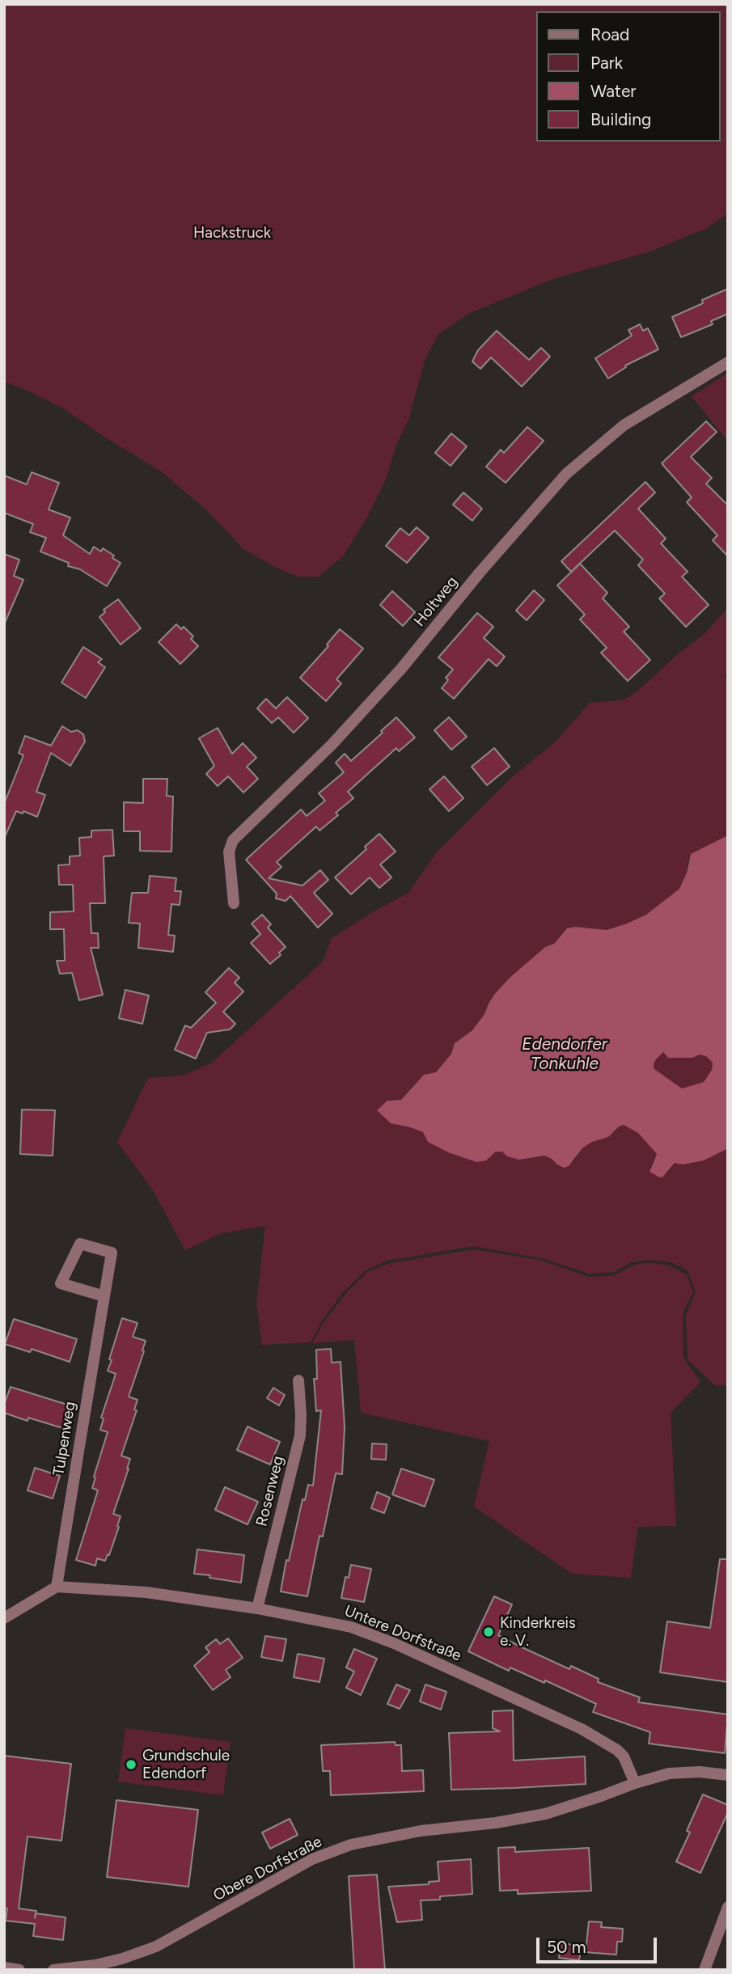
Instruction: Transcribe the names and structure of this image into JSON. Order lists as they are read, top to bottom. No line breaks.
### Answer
{"streets":{"street":["Holtweg","Tulpenweg","Rosenweg","Untere Dorfstraße","Obere Dorfstraße"]},"crossings":[["Tulpenweg","Untere Dorfstraße"],["Rosenweg","Untere Dorfstraße"],["Untere Dorfstraße","Obere Dorfstraße"]],"water":["Edendorfer Tonkuhle"],"parks":["Hackstruck"],"places":["Kinderkreis e. V.","Grundschule Edendorf"],"legend":["Road","Park","Water","Building"],"scale_bar":"50 m"}
